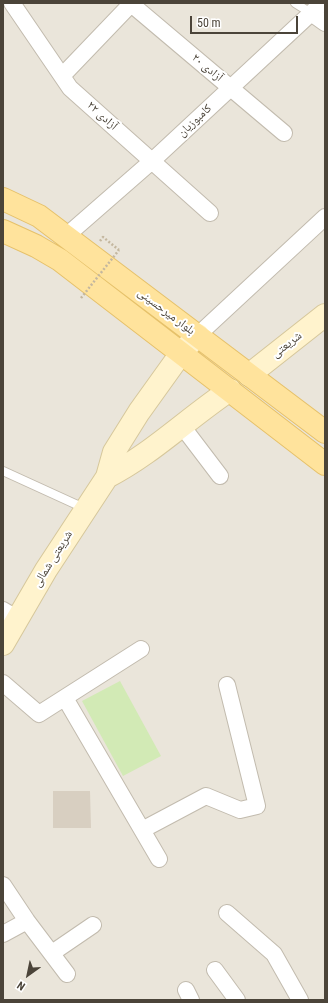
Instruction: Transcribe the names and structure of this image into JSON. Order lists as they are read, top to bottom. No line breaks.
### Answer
{"streets":{"main road":["بلوار میرحسینی"],"street":["آزادی ۲۰","آزادی ۲۲","کامبوزیان","شریعتی","شریعتی شمالی"]},"crossings":[["آزادی ۲۰","کامبوزیان"],["آزادی ۲۲","کامبوزیان"],["کامبوزیان","بلوار میرحسینی"],["بلوار میرحسینی","شریعتی"],["بلوار میرحسینی","شریعتی شمالی"]],"scale_bar":"50 m","north":"bottom left"}
